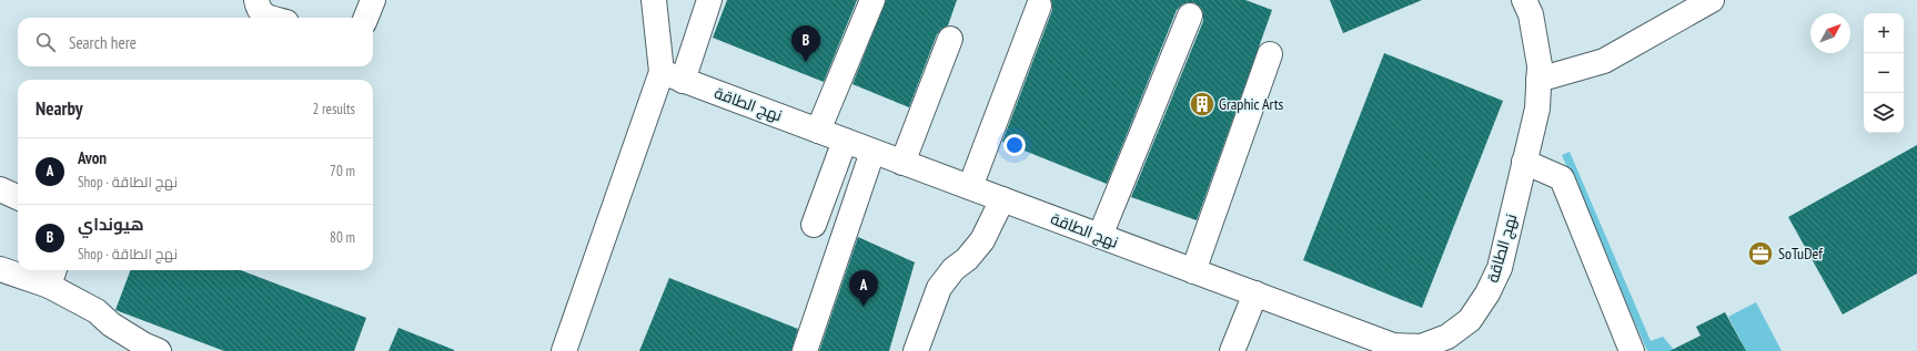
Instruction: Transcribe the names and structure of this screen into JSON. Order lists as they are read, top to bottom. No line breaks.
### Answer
{"streets":{"street":["نهج الطاقة"]},"places":{"building":["Graphic Arts"],"office":["SoTuDef"]},"north":"top right","page":{"map_buttons":["+","−"],"search":"Search here","pins":["B","A"],"heading":["Nearby","2 results"],"list":[{"mark":"A","name":"Avon","note":"Shop · نهج الطاقة","value":"70 m"},{"mark":"B","name":"هيونداي","note":"Shop · نهج الطاقة","value":"80 m"}]}}
